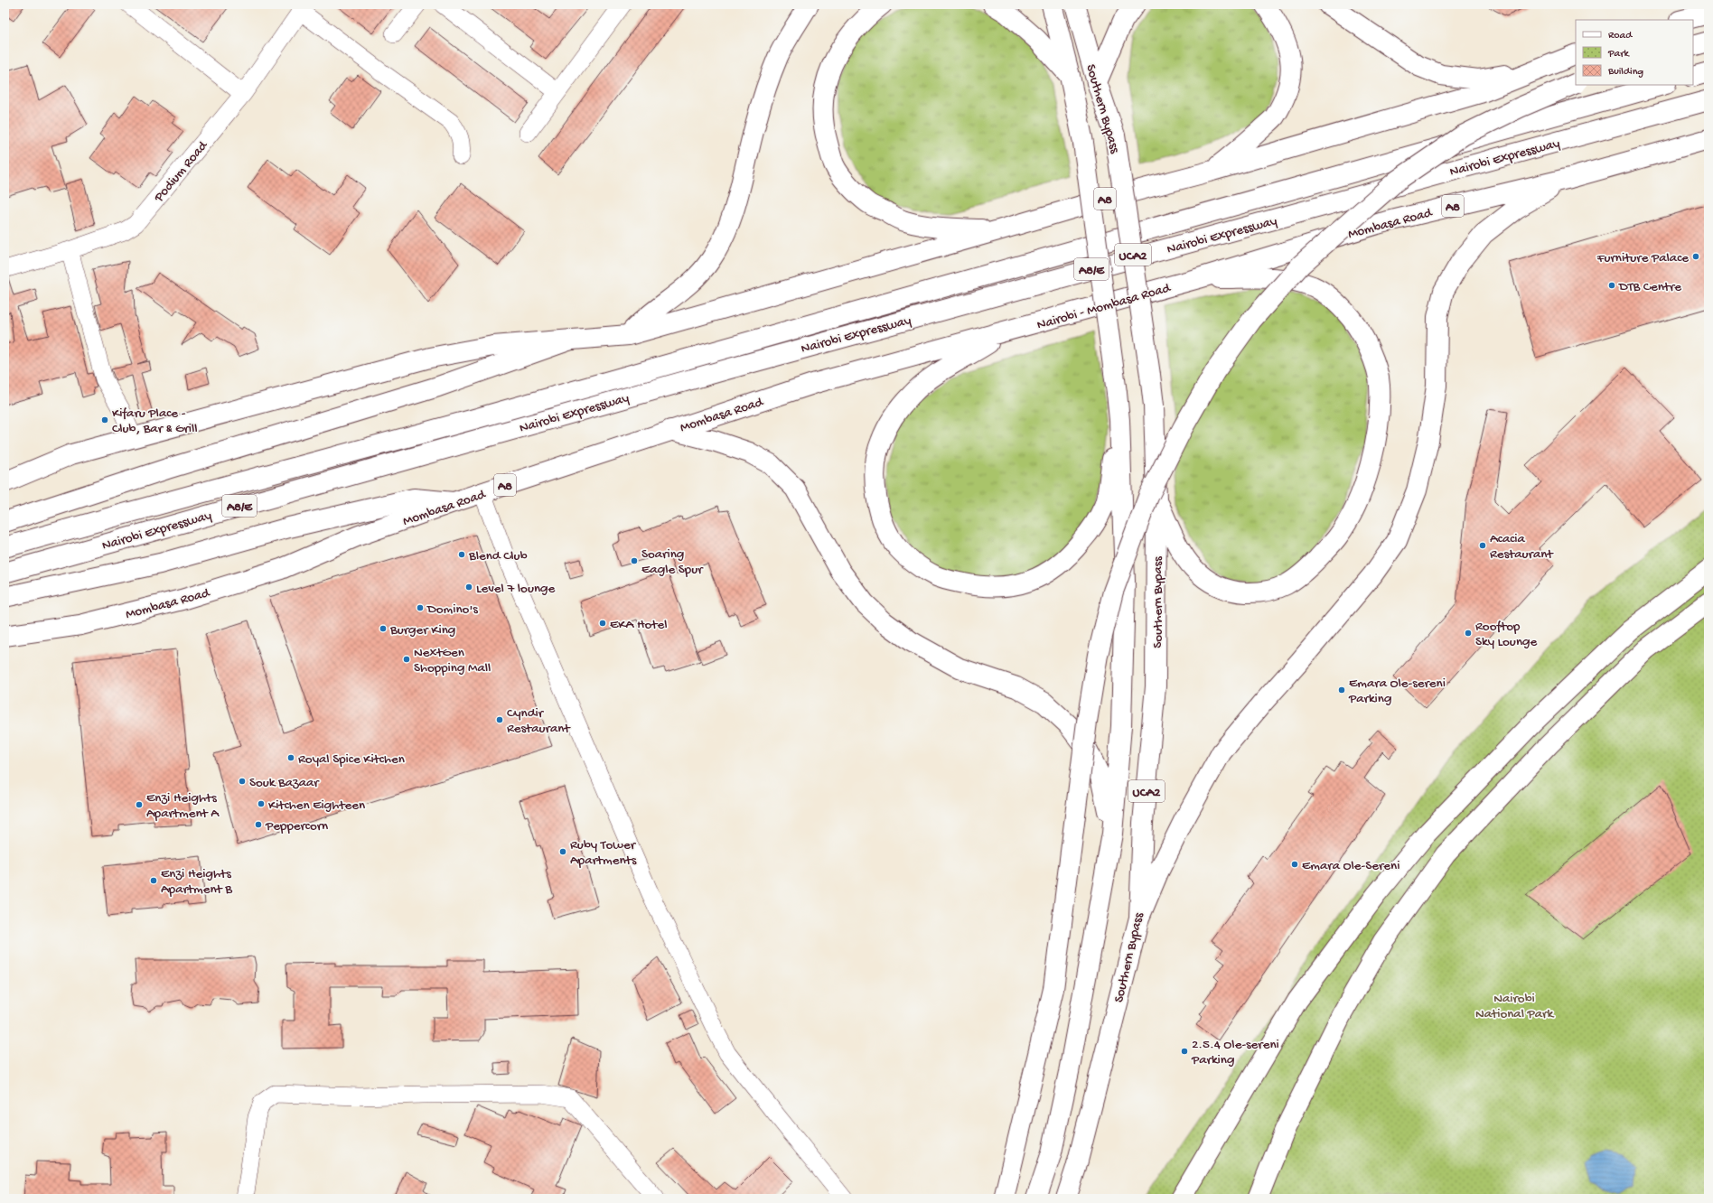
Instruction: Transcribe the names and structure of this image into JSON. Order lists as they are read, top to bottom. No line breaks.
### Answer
{"streets":{"main road":["Southern Bypass","Nairobi Expressway","A8","Mombasa Road","UCA2","A8/E","Nairobi - Mombasa Road"],"street":["Podium Road"]},"crossings":[["Mombasa Road","Nairobi - Mombasa Road"]],"parks":["Nairobi National Park"],"places":["Furniture Palace","DTB Centre","Kifaru Place - Club, Bar & Grill","Acacia Restaurant","Blend Club","Soaring Eagle Spur","Level 7 lounge","Domino's","EKA Hotel","Burger King","Rooftop Sky Lounge","NextGen Shopping Mall","Emara Ole-sereni Parking","Cyndir Restaurant","Royal Spice Kitchen","Souk Bazaar","Kitchen Eighteen","Enzi Heights Apartment A","Peppercorn","Ruby Tower Apartments","Emara Ole-Sereni","Enzi Heights Apartment B","2.5.4 Ole-sereni Parking"],"legend":["Road","Park","Building"]}
